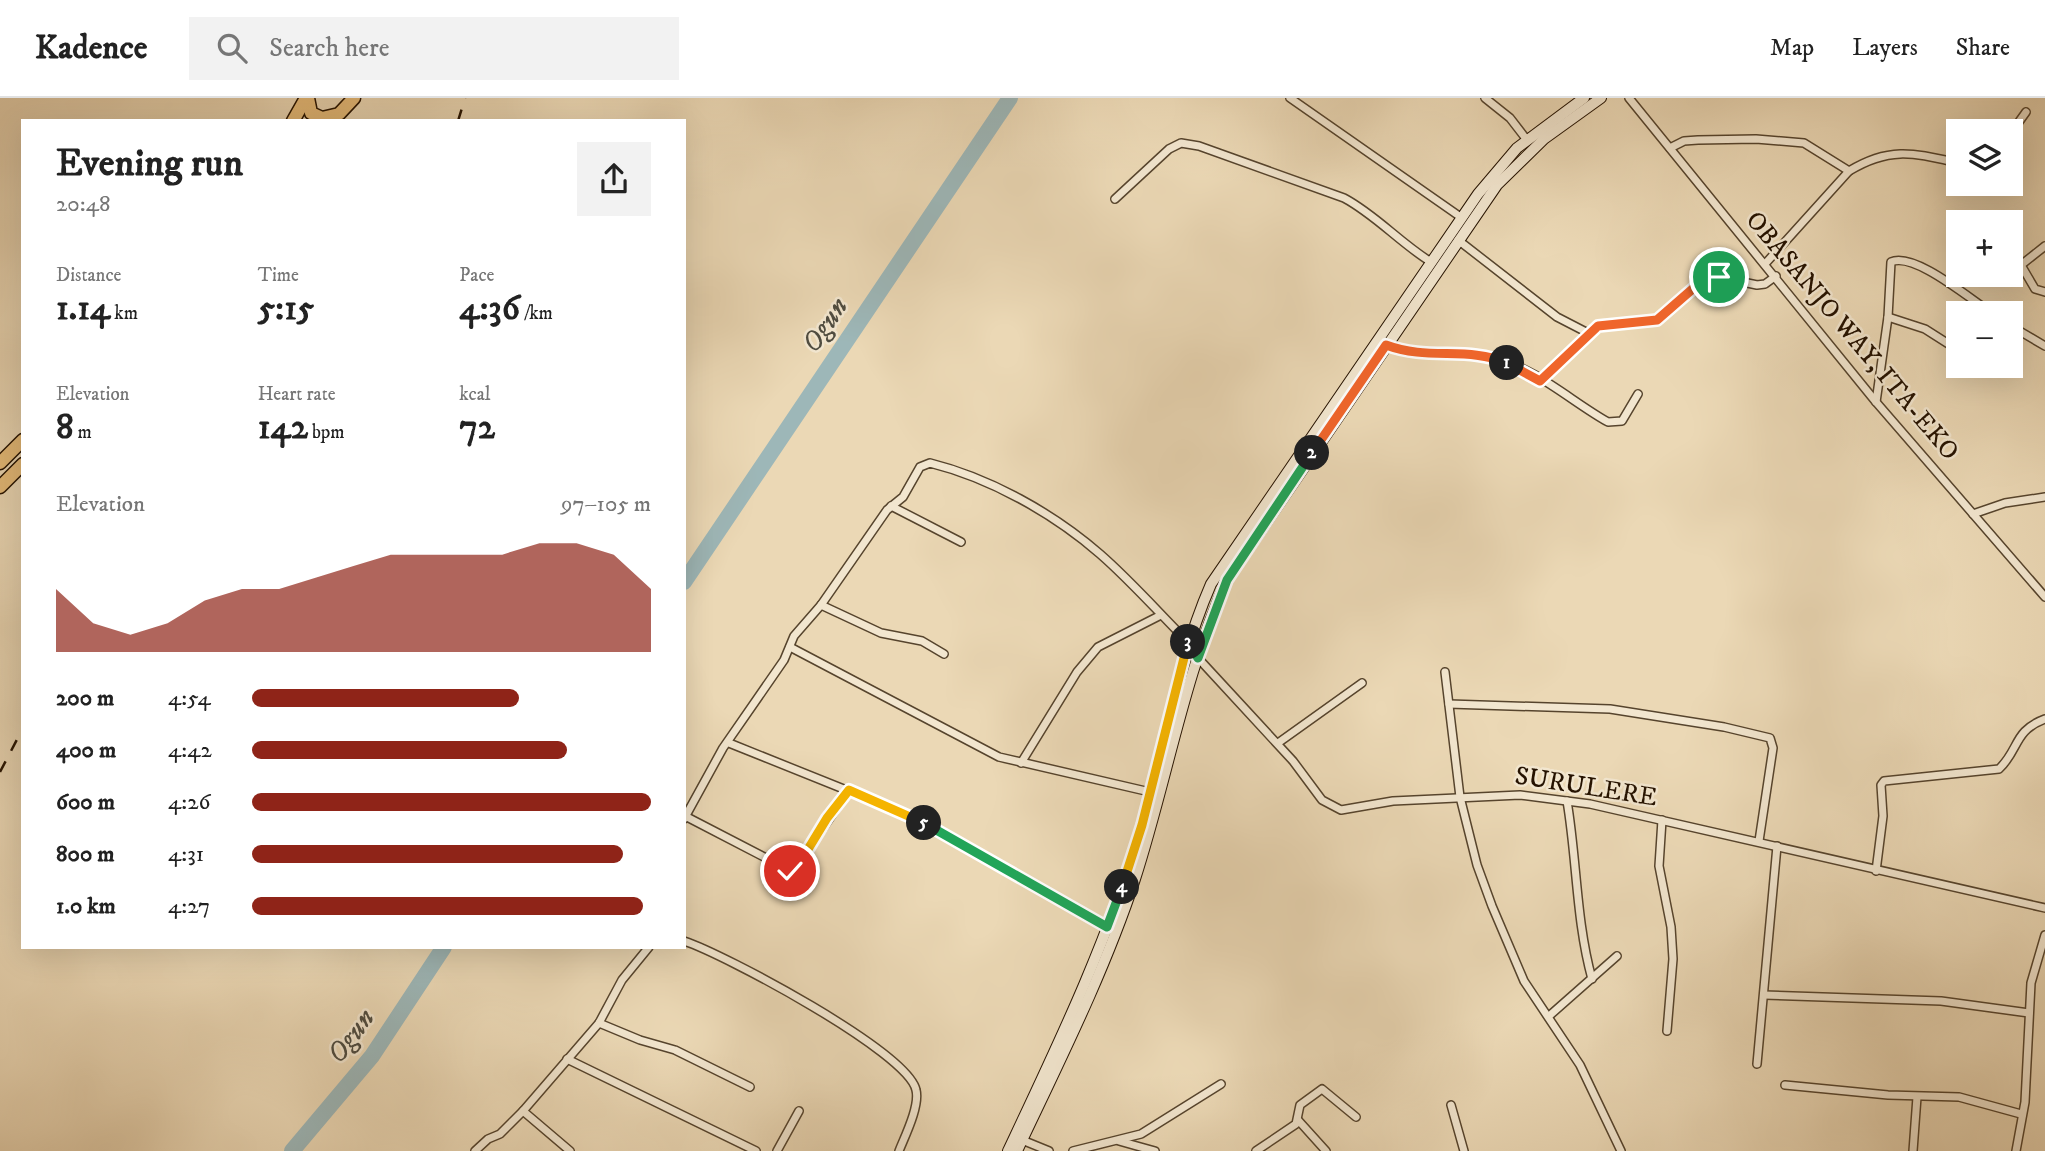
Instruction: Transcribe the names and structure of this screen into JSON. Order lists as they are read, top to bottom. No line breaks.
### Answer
{"streets":{"street":["OBASANJO WAY, ITA-EKO","SURULERE"]},"water":["Ogun"],"page":{"header":"Kadence","search":"Search here","nav":["Map","Layers","Share"],"map_buttons":["+","−"],"heading":["Evening run","20:48"],"stats":[["Distance","1.14 km"],["Time","5:15"],["Pace","4:36 /km"],["Elevation","8 m"],["Heart rate","142 bpm"],["kcal","72"]],"pins":["1","2","3","5","4"],"chart":["Elevation","97–105 m"],"list":[{"name":"200 m","note":"4:54"},{"name":"400 m","note":"4:42"},{"name":"600 m","note":"4:26"},{"name":"800 m","note":"4:31"},{"name":"1.0 km","note":"4:27"}]}}
